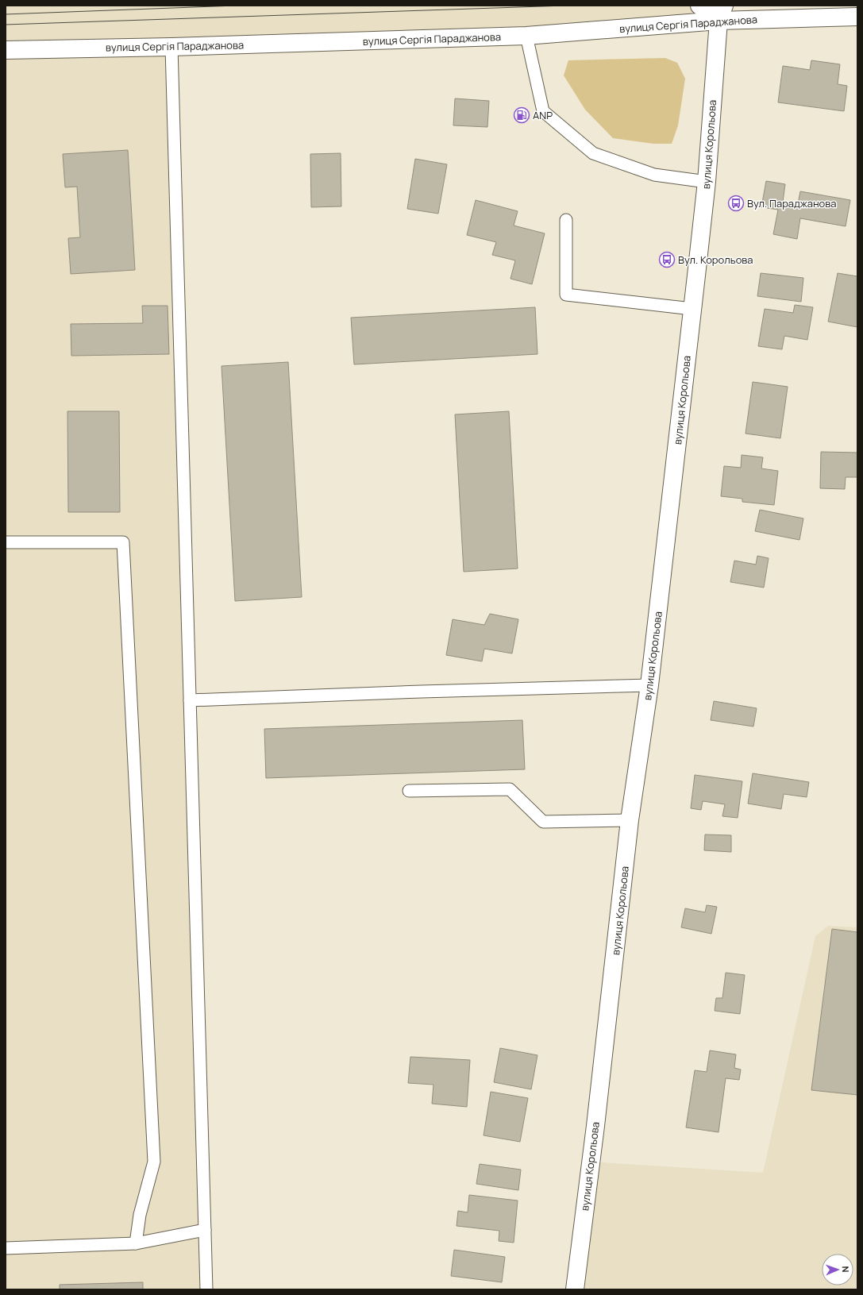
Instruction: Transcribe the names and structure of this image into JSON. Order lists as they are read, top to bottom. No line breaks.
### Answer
{"streets":{"main road":["вулиця Сергія Параджанова","вулиця Корольова"]},"crossings":[["вулиця Сергія Параджанова","вулиця Корольова"]],"places":{"fuel station":["ANP"],"bus stop":["Вул. Параджанова","Вул. Корольова"]},"north":"right"}
